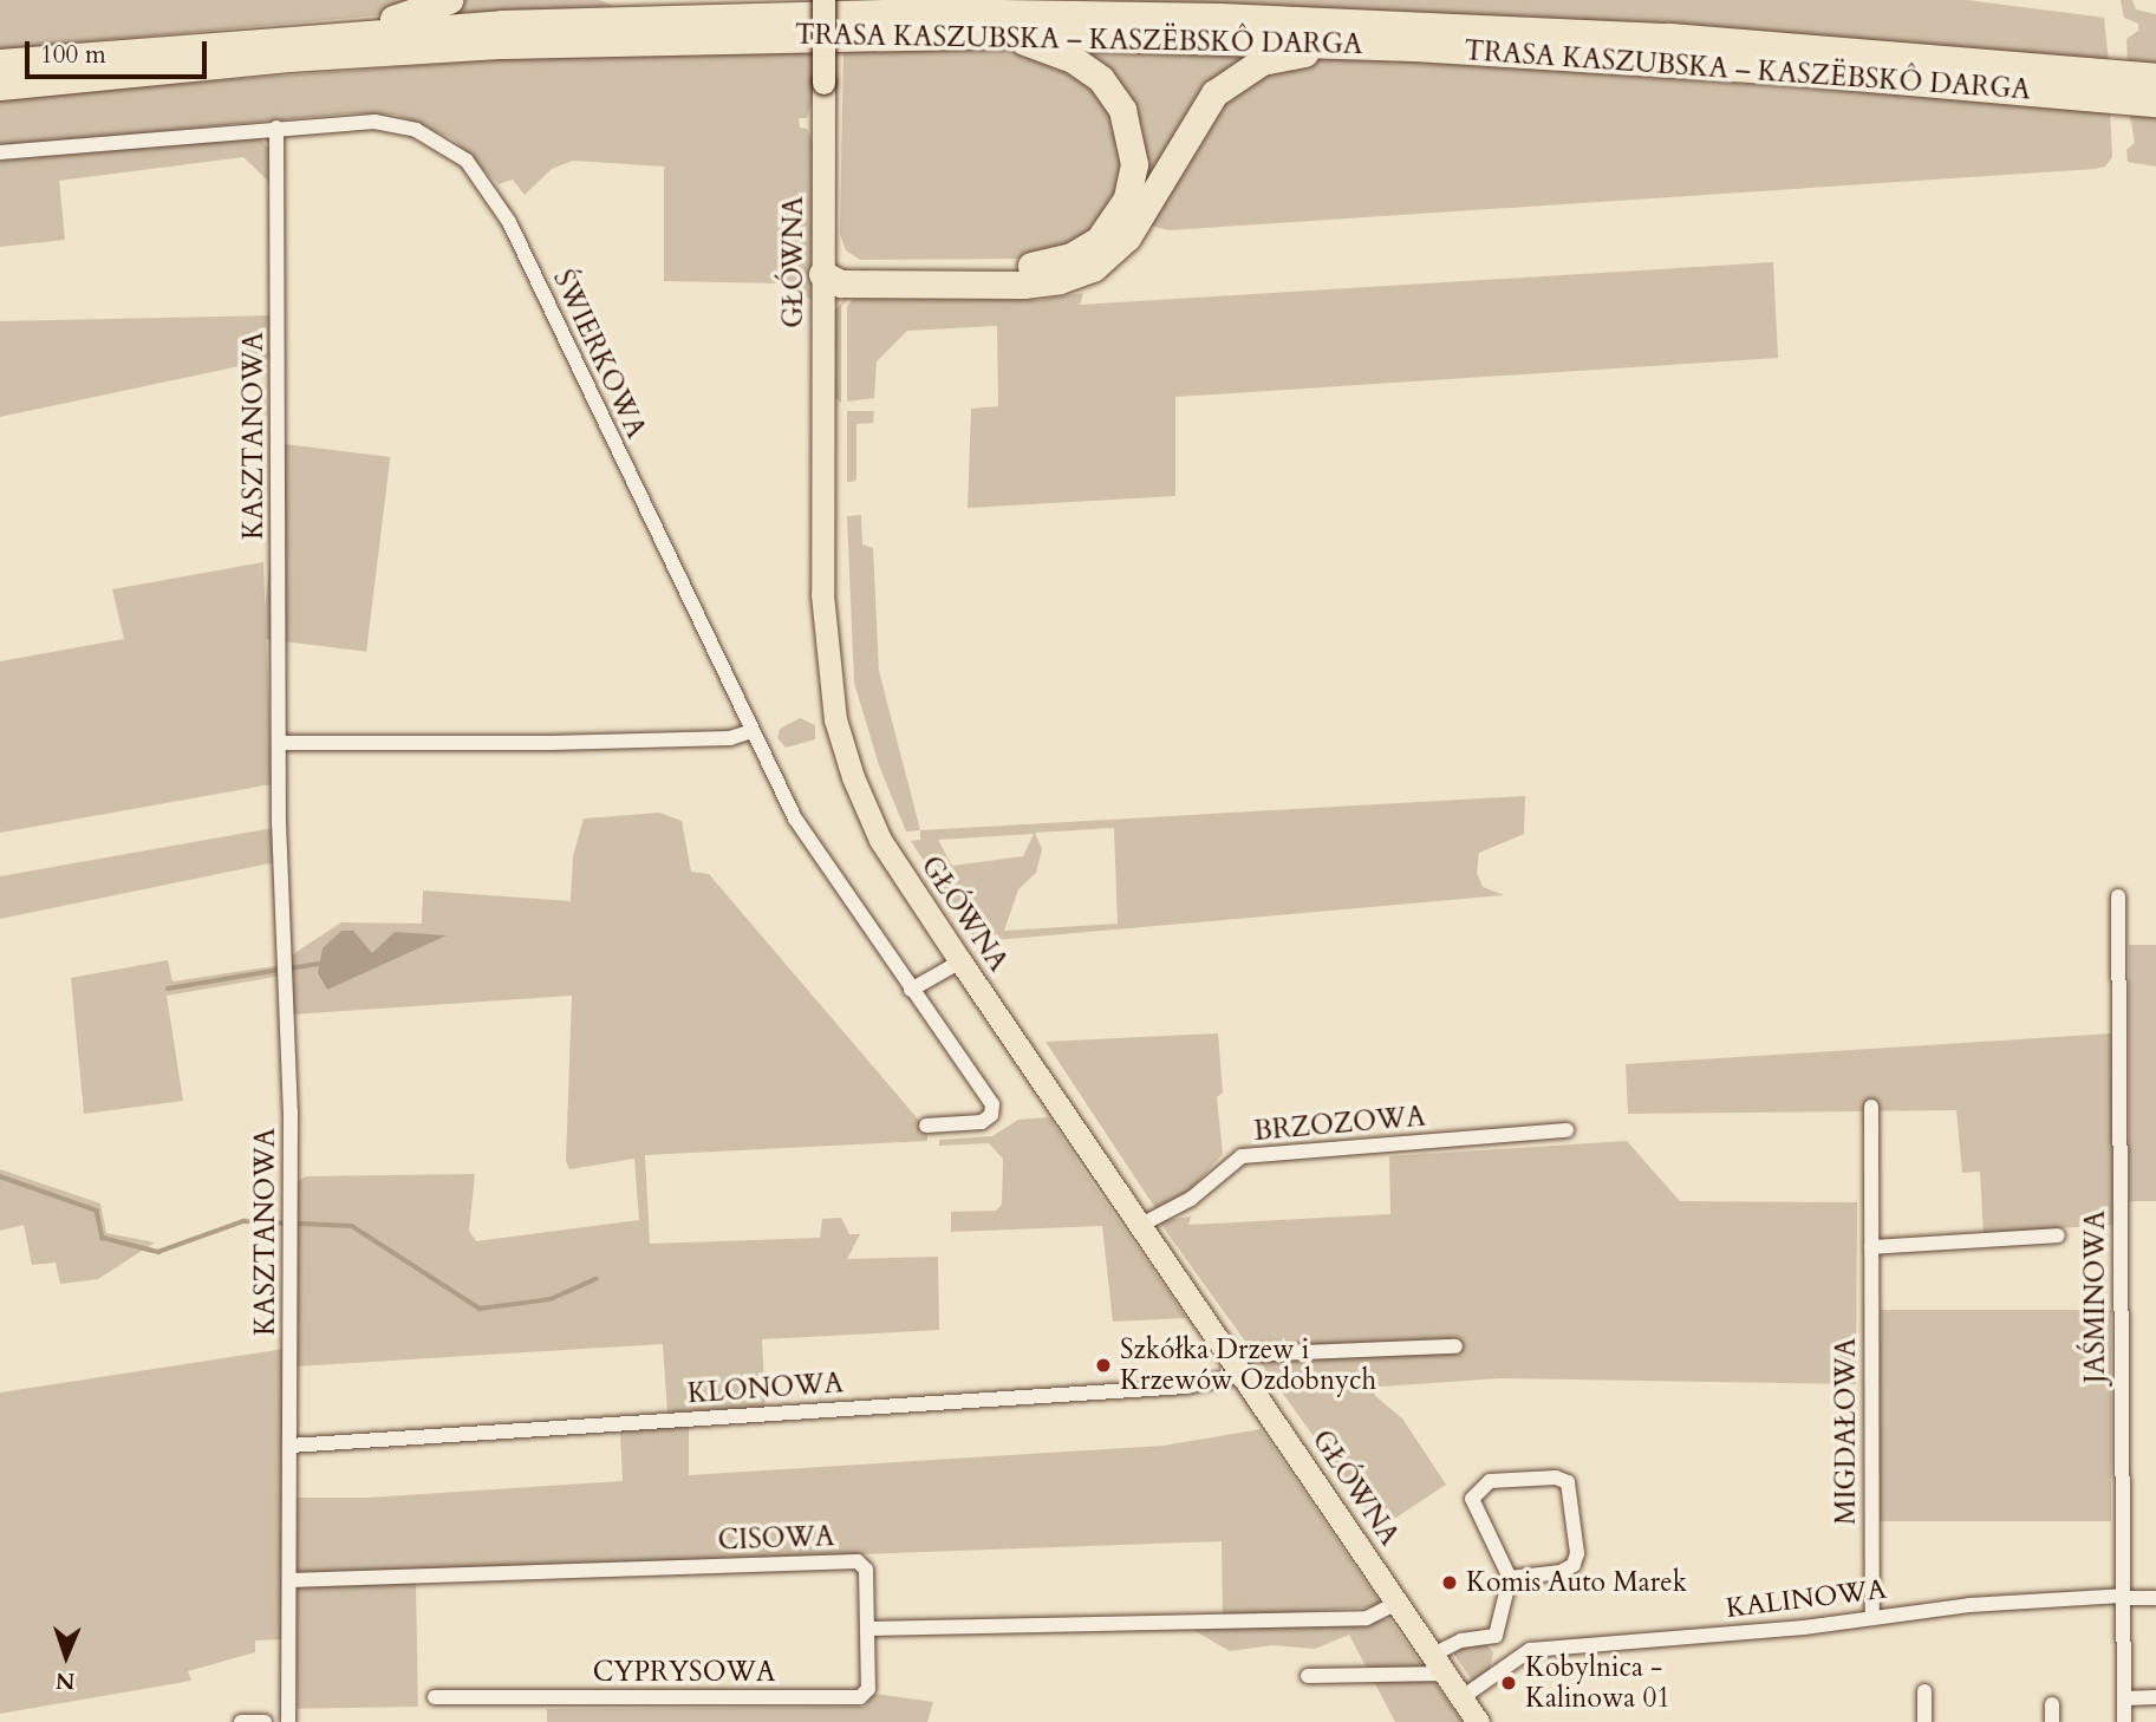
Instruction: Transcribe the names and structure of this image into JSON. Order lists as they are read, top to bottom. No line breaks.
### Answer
{"streets":{"highway":["TRASA KASZUBSKA – KASZËBSKÔ DARGA"],"main road":["GŁÓWNA"],"street":["ŚWIERKOWA","KASZTANOWA","BRZOZOWA","JAŚMINOWA","KLONOWA","MIGDAŁOWA","CISOWA","KALINOWA","CYPRYSOWA"]},"crossings":[["GŁÓWNA","BRZOZOWA"],["GŁÓWNA","KLONOWA"],["GŁÓWNA","KALINOWA"],["ŚWIERKOWA","KASZTANOWA"],["KASZTANOWA","KLONOWA"],["KASZTANOWA","CISOWA"],["JAŚMINOWA","KALINOWA"],["MIGDAŁOWA","KALINOWA"],["CISOWA","CYPRYSOWA"]],"places":["Szkółka Drzew i Krzewów Ozdobnych","Komis Auto Marek","Kobylnica - Kalinowa 01"],"scale_bar":"100 m","north":"bottom"}
